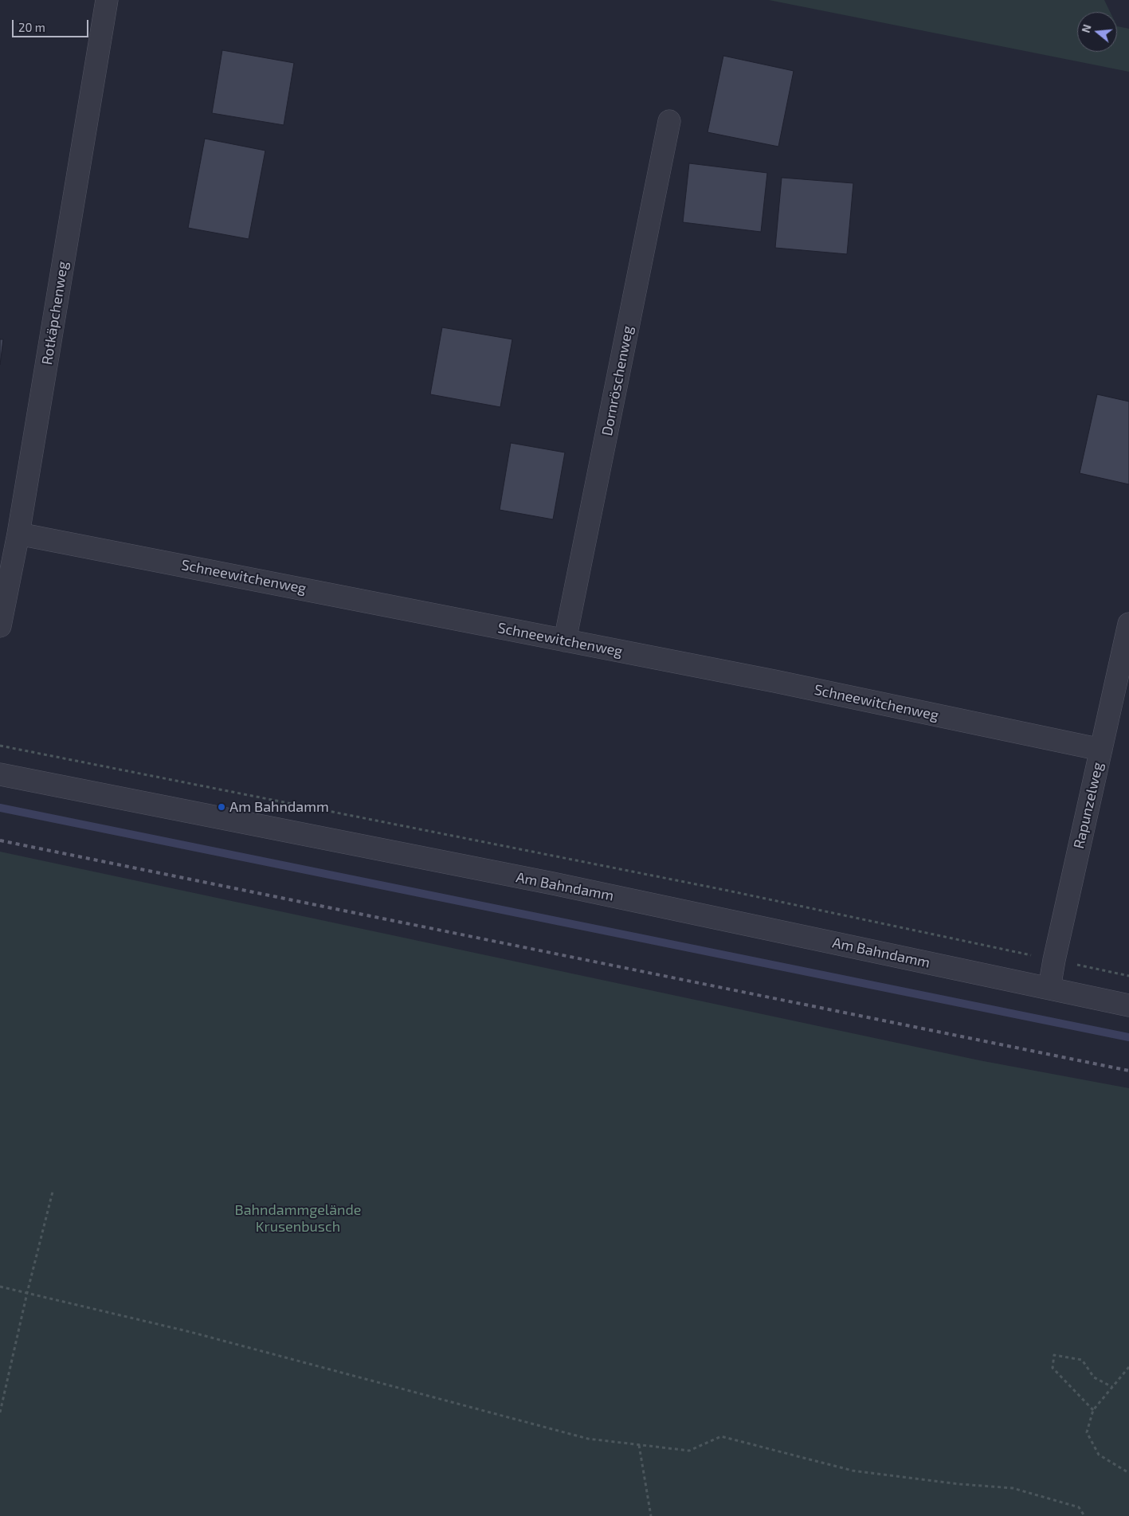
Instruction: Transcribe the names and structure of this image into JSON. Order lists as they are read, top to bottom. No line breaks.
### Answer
{"streets":{"street":["Rotkäpchenweg","Dornröschenweg","Schneewitchenweg","Rapunzelweg","Am Bahndamm"]},"crossings":[["Rotkäpchenweg","Schneewitchenweg"],["Dornröschenweg","Schneewitchenweg"],["Schneewitchenweg","Rapunzelweg"],["Rapunzelweg","Am Bahndamm"]],"parks":["Bahndammgelände Krusenbusch"],"places":["Am Bahndamm"],"scale_bar":"20 m","north":"left"}
